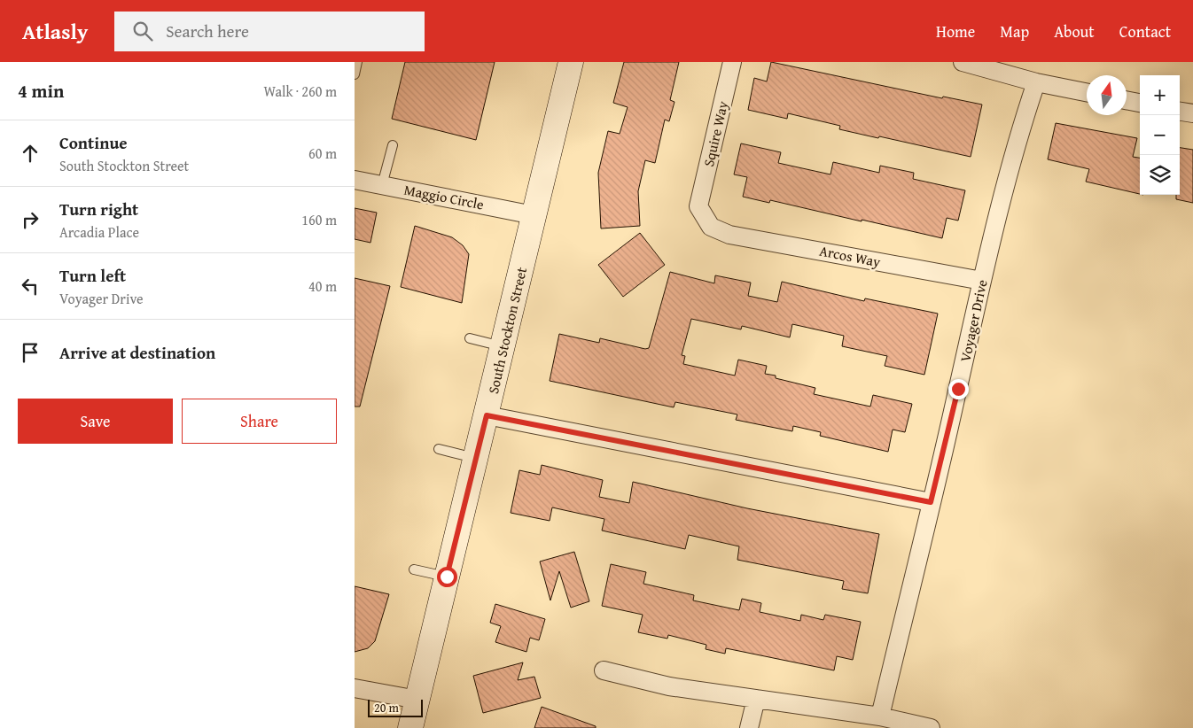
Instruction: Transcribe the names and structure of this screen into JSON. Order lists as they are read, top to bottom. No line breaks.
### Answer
{"streets":{"street":["Squire Way","Maggio Circle","Arcos Way","Voyager Drive","South Stockton Street"]},"crossings":[["Squire Way","Arcos Way"],["Maggio Circle","South Stockton Street"],["Arcos Way","Voyager Drive"]],"scale_bar":"20 m","north":"top","page":{"header":"Atlasly","search":"Search here","nav":["Home","Map","About","Contact"],"heading":["4 min","Walk · 260 m"],"map_buttons":["+","−"],"list":[["Continue","South Stockton Street","60 m"],["Turn right","Arcadia Place","160 m"],["Turn left","Voyager Drive","40 m"],"Arrive at destination"],"buttons":["Save","Share"],"scale":"20 m"}}
